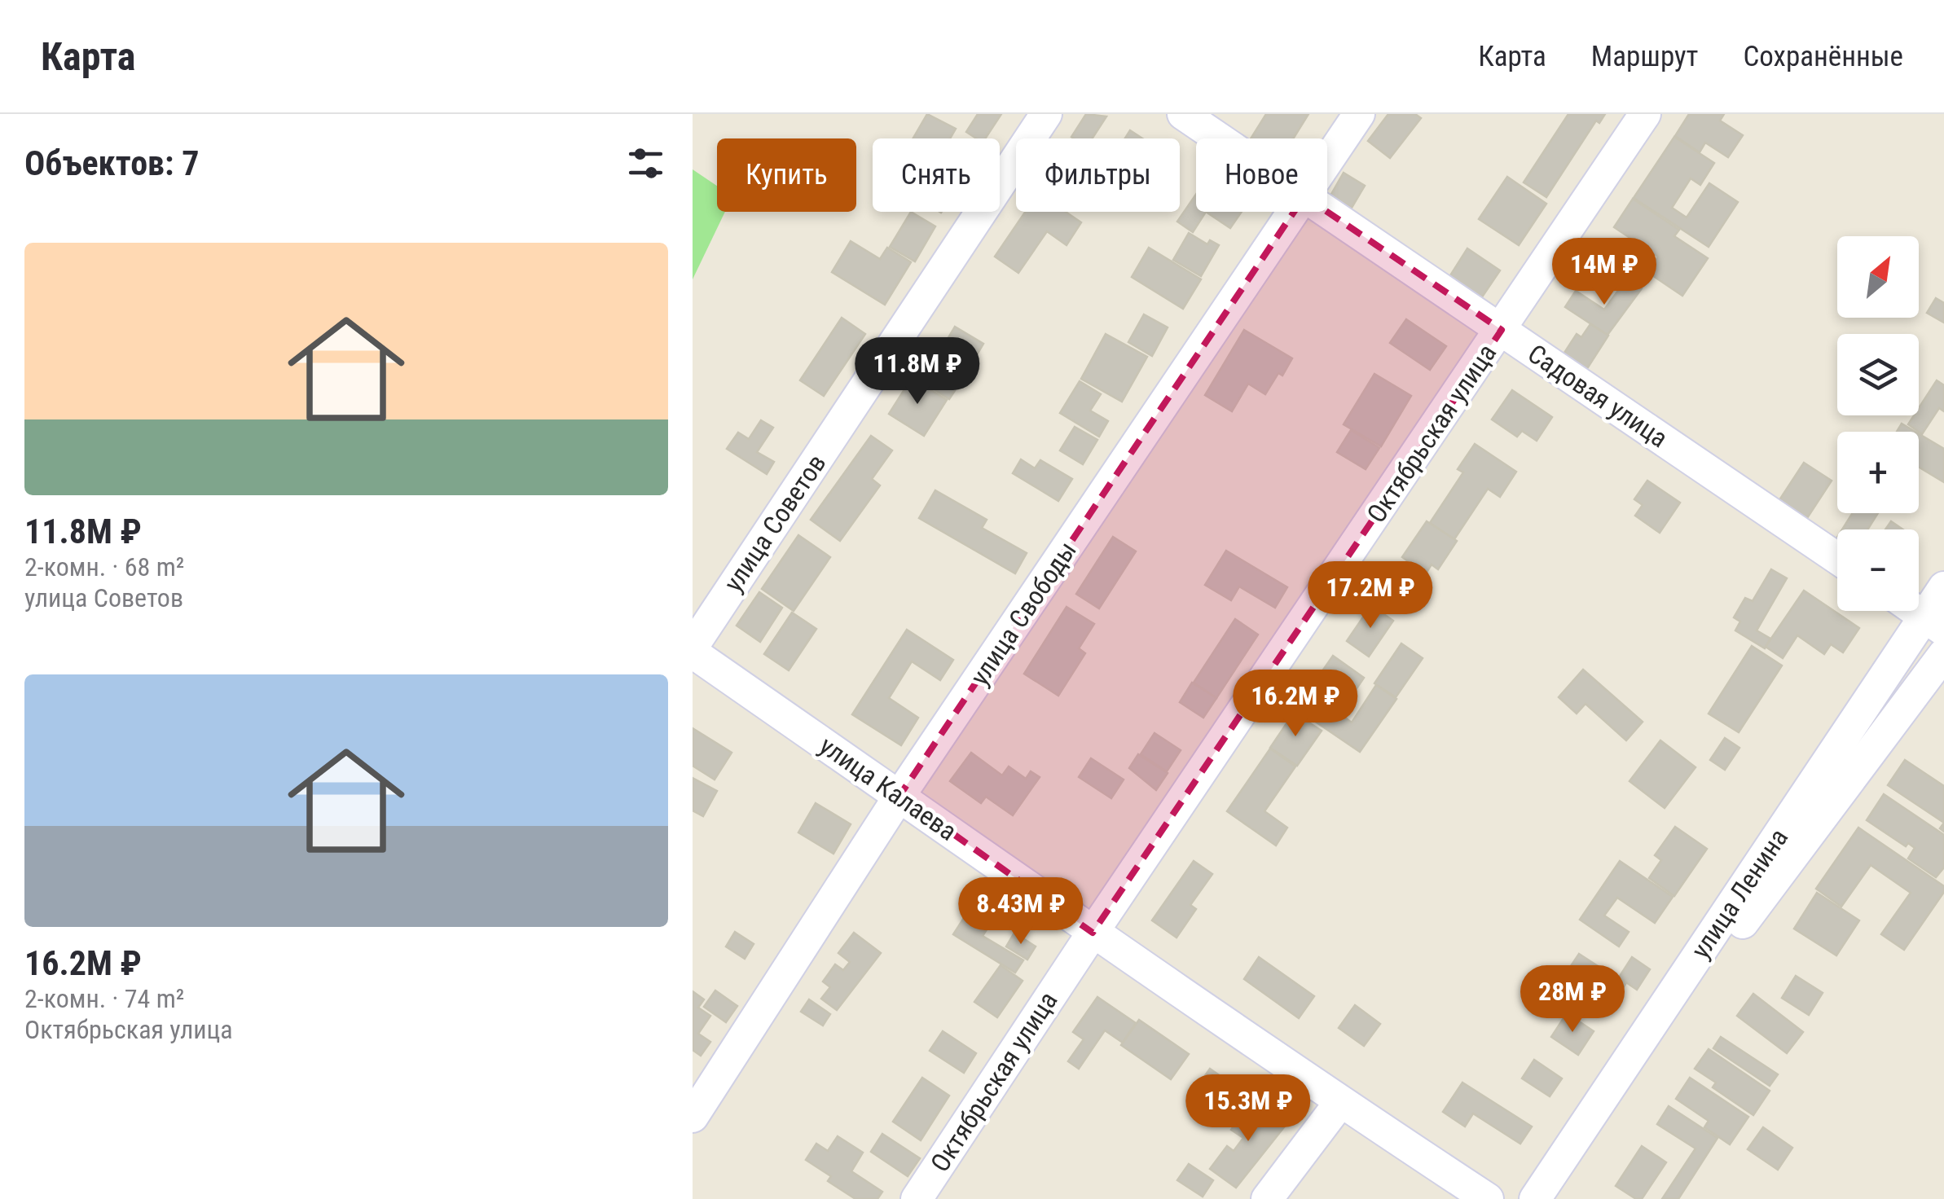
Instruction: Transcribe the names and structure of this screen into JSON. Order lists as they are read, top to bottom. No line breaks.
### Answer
{"streets":{"street":["Садовая улица","Октябрьская улица","улица Советов","улица Свободы","улица Калаева","улица Ленина"]},"crossings":[["Садовая улица","Октябрьская улица"],["Октябрьская улица","улица Калаева"],["улица Советов","улица Калаева"],["улица Свободы","улица Калаева"]],"north":"top right","page":{"header":"Карта","nav":["Карта","Маршрут","Сохранённые"],"heading":"Объектов: 7","chip":["Купить","Снять","Фильтры","Новое"],"list":[{"name":"11.8M ₽","note":"2-комн. · 68 m² · улица Советов"},{"name":"16.2M ₽","note":"2-комн. · 74 m² · Октябрьская улица"}],"map_buttons":["+","−"],"price":["14M ₽","11.8M ₽","17.2M ₽","16.2M ₽","8.43M ₽","28M ₽","15.3M ₽"]}}
